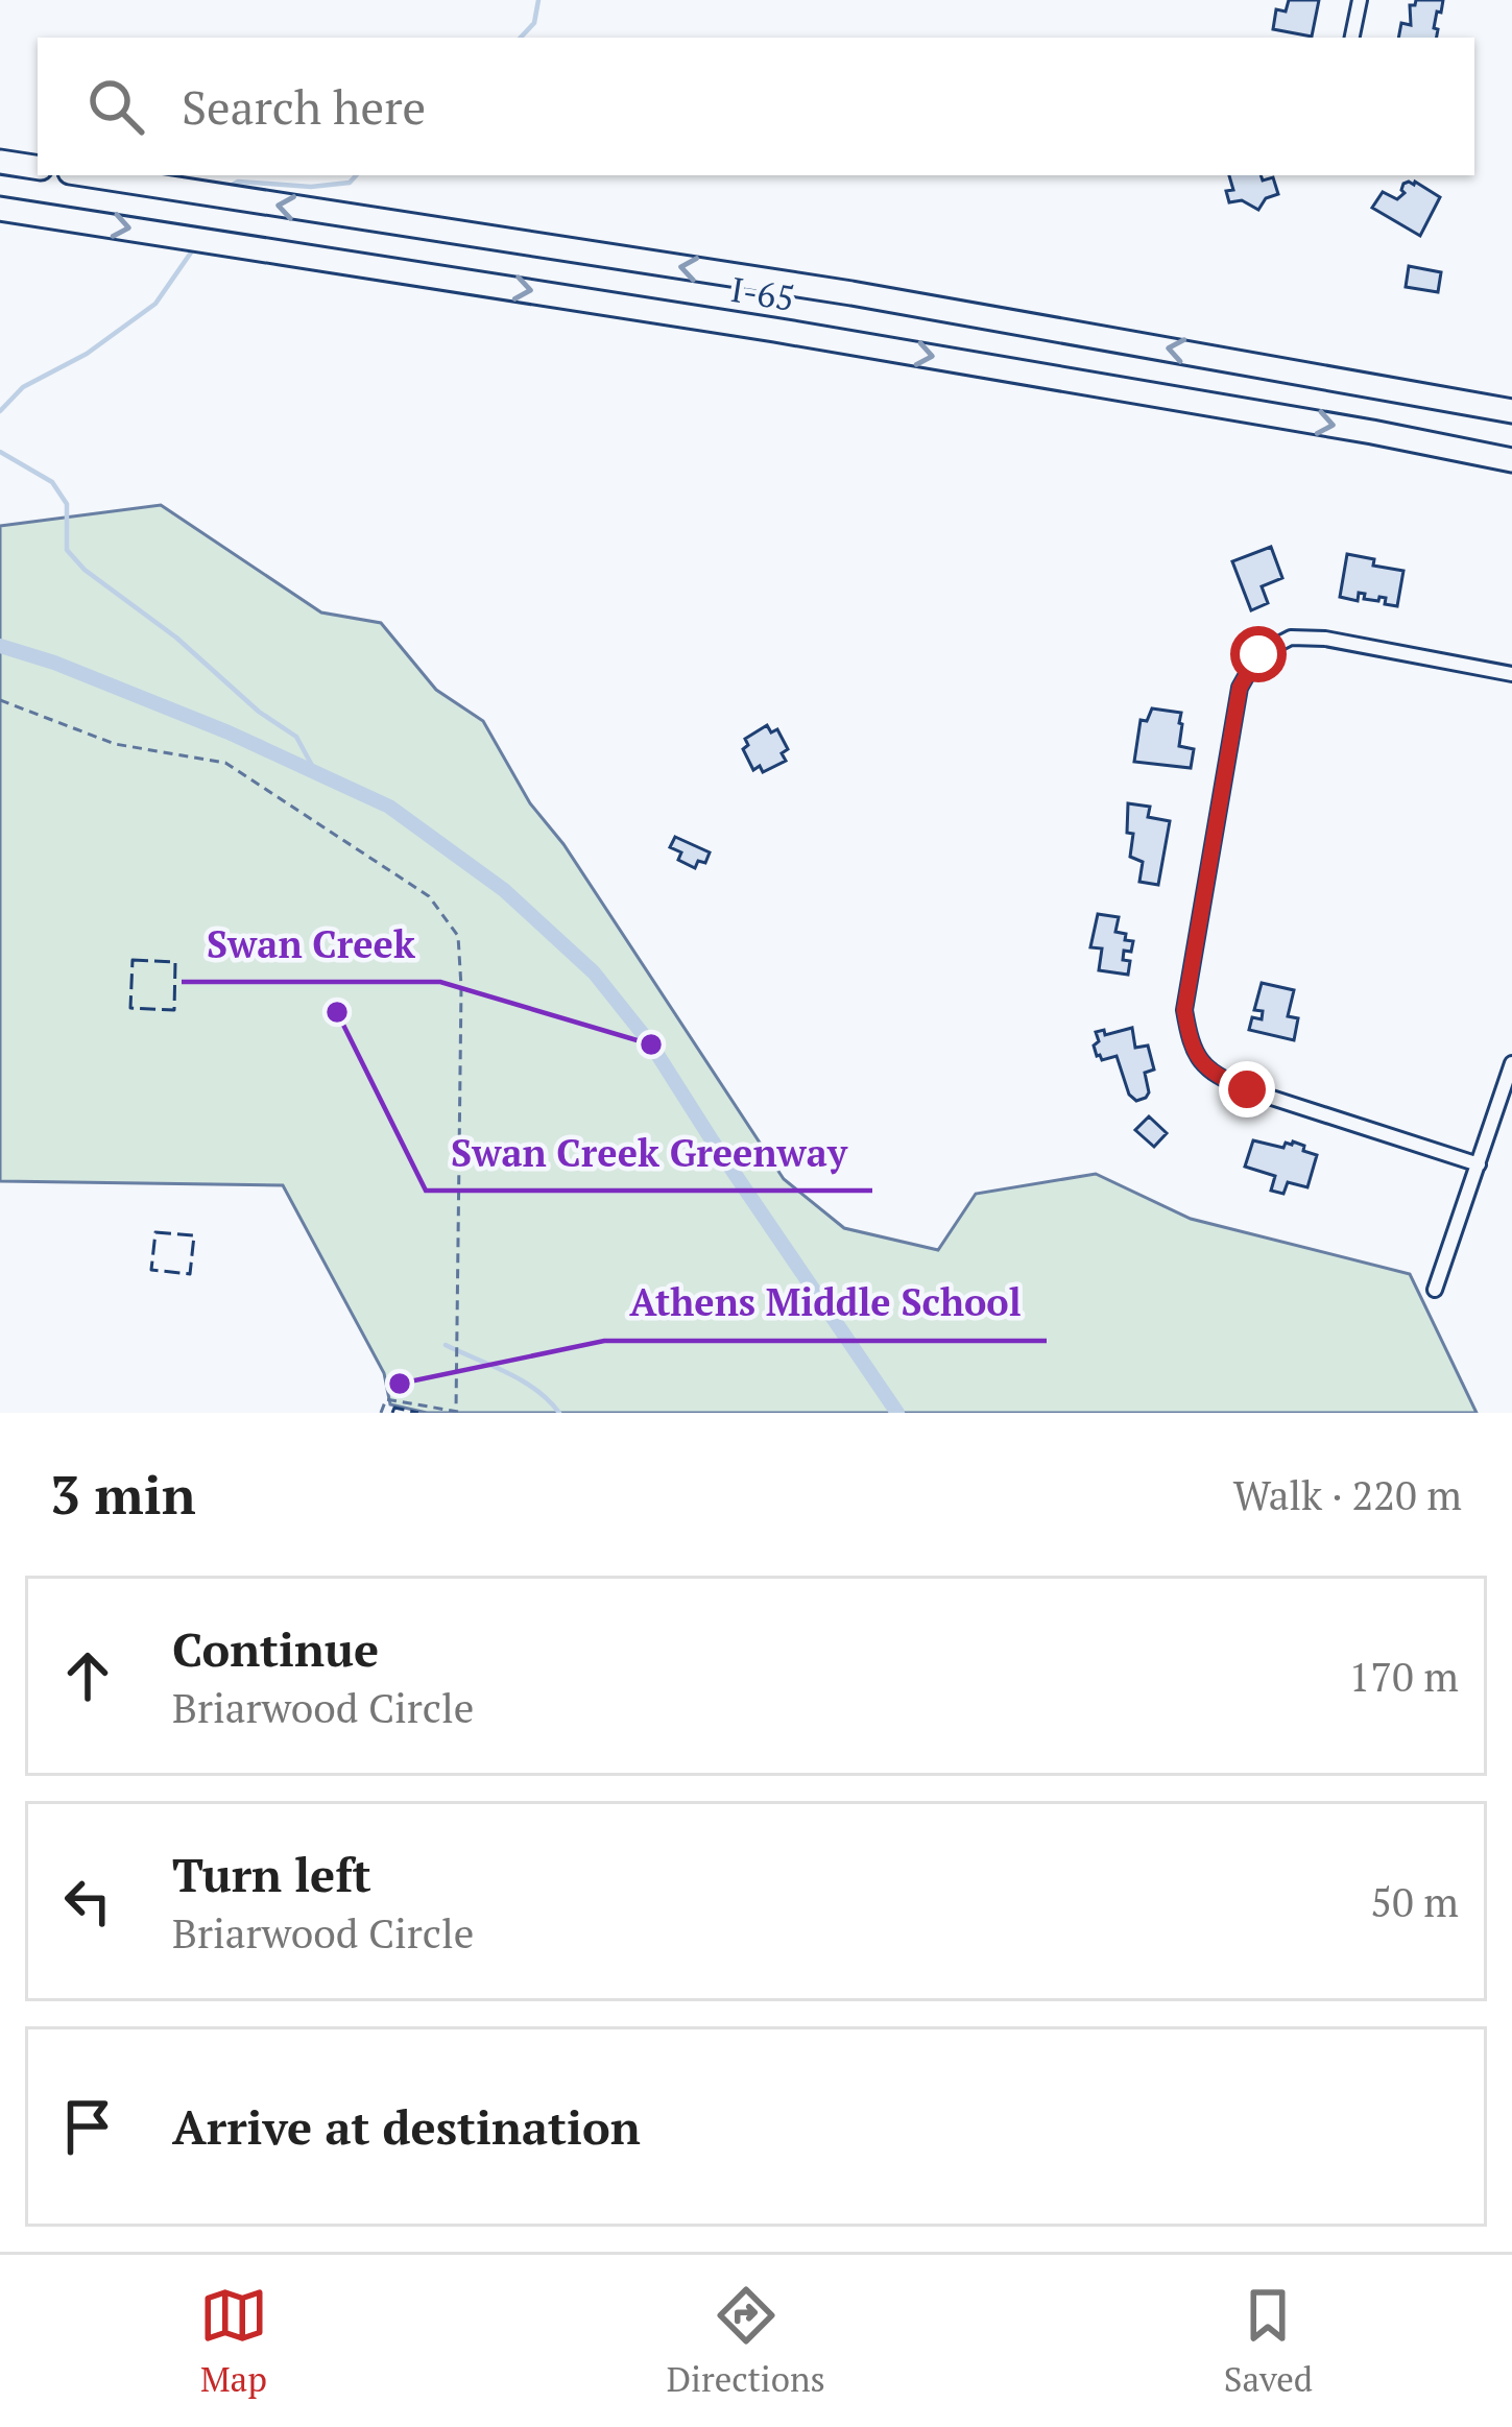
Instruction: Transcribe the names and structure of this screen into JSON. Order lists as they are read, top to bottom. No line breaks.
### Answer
{"streets":{"highway":["I-65"]},"places":["Swan Creek Greenway","Swan Creek","Athens Middle School"],"page":{"search":"Search here","heading":["3 min","Walk · 220 m"],"list":[["Continue","Briarwood Circle","170 m"],["Turn left","Briarwood Circle","50 m"],"Arrive at destination"],"nav":["Map","Directions","Saved"]}}
